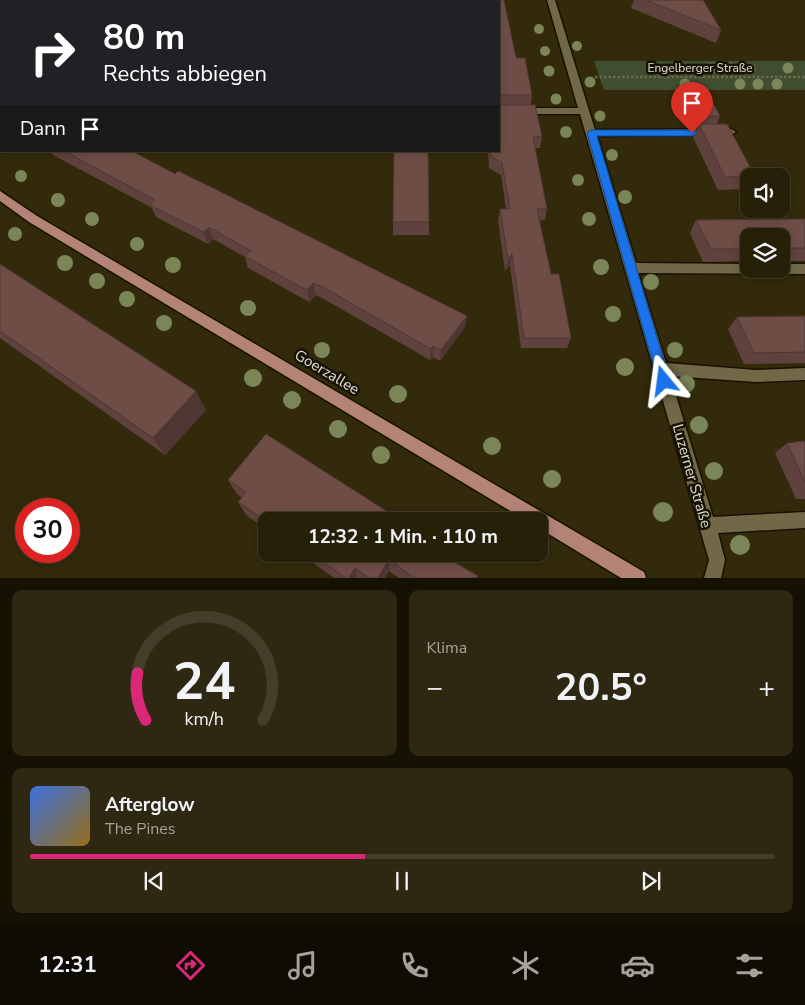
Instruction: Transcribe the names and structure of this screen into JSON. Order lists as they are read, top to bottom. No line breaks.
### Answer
{"streets":{"main road":["Goerzallee"],"street":["Luzerner Straße"],"path":["Engelberger Straße"]},"page":{"turn":["80 m","Rechts abbiegen"],"then":"Dann","limit":"30","trip":"12:32 · 1 Min. · 110 m","tile":"Klima","heat":["−","20.5°","+"],"song":["Afterglow","The Pines"],"tabs":"12:31","gauge":["24","km/h"]}}
